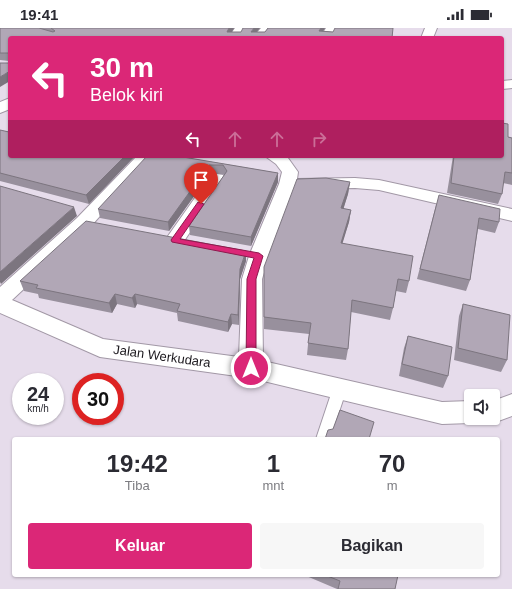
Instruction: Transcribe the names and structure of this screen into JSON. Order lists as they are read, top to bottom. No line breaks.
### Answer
{"streets":{"street":["Jalan Werkudara"]},"page":{"status":"19:41","turn":["30 m","Belok kiri"],"speed":"24 km/h","limit":"30","eta":["19:42","Tiba","1","mnt","70","m"],"buttons":["Keluar","Bagikan"]}}
